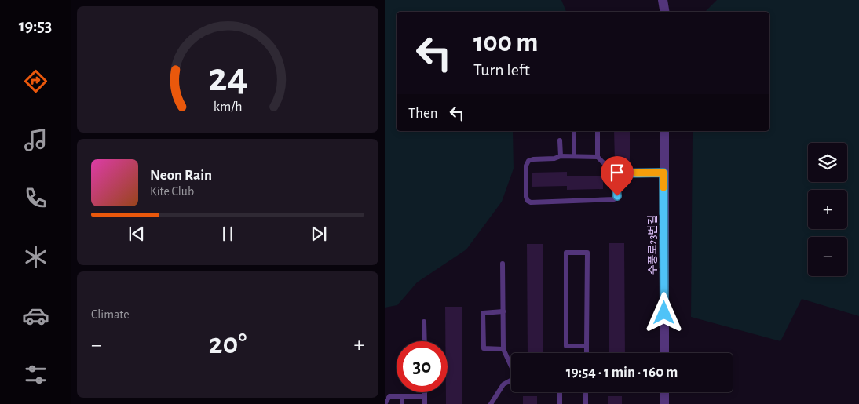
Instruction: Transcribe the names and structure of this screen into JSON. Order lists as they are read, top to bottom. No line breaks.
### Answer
{"streets":{"street":["수풍로23번길"]},"page":{"tabs":"19:53","turn":["100 m","Turn left"],"then":"Then","map_buttons":["+","−"],"song":["Neon Rain","Kite Club"],"tile":"Climate","heat":["−","20°","+"],"limit":"30","trip":"19:54 · 1 min · 160 m","gauge":["24","km/h"]}}
